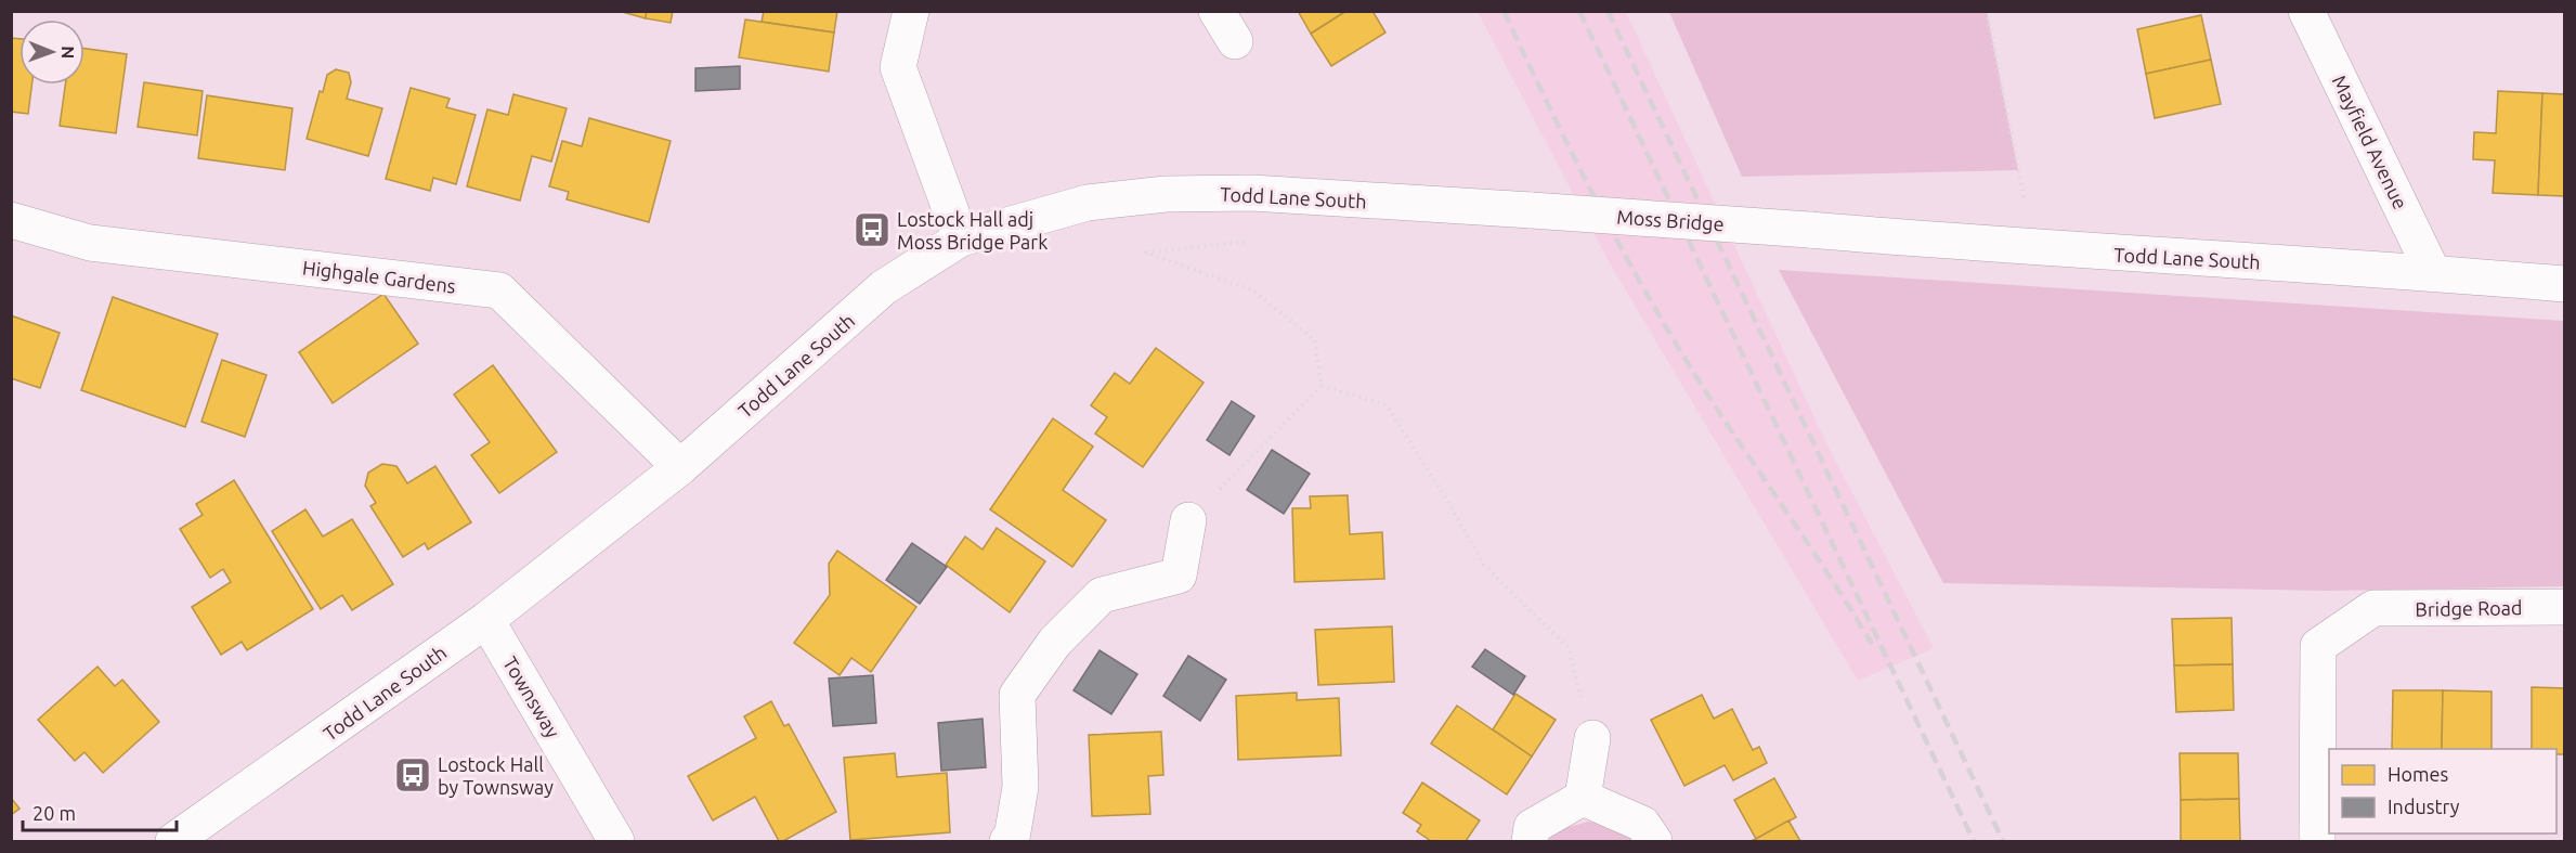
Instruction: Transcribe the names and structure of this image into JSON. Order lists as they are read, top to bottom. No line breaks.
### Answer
{"streets":{"street":["Mayfield Avenue","Todd Lane South","Moss Bridge","Highgale Gardens","Bridge Road","Townsway"]},"crossings":[["Mayfield Avenue","Todd Lane South"],["Todd Lane South","Moss Bridge"],["Todd Lane South","Highgale Gardens"],["Todd Lane South","Townsway"]],"places":{"bus stop":["Lostock Hall adj Moss Bridge Park","Lostock Hall by Townsway"]},"legend":["Homes","Industry"],"scale_bar":"20 m","north":"right"}
